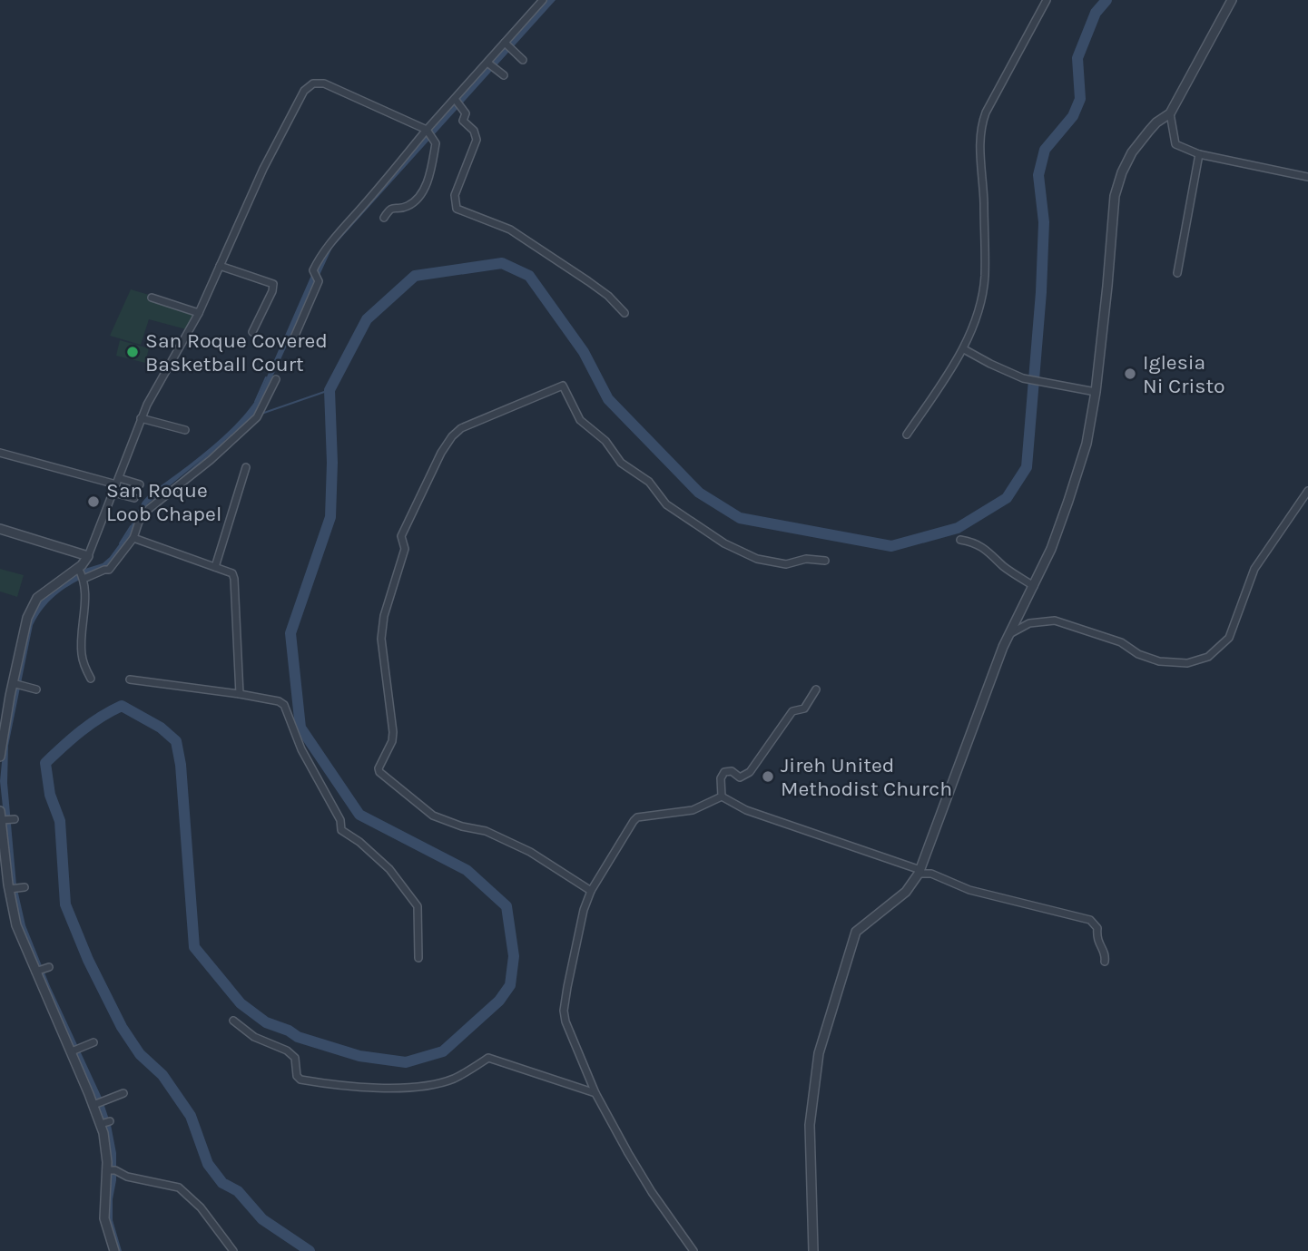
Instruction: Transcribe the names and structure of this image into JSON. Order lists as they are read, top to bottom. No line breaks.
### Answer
{"places":["San Roque Covered Basketball Court","Iglesia Ni Cristo","San Roque Loob Chapel","Jireh United Methodist Church"]}
